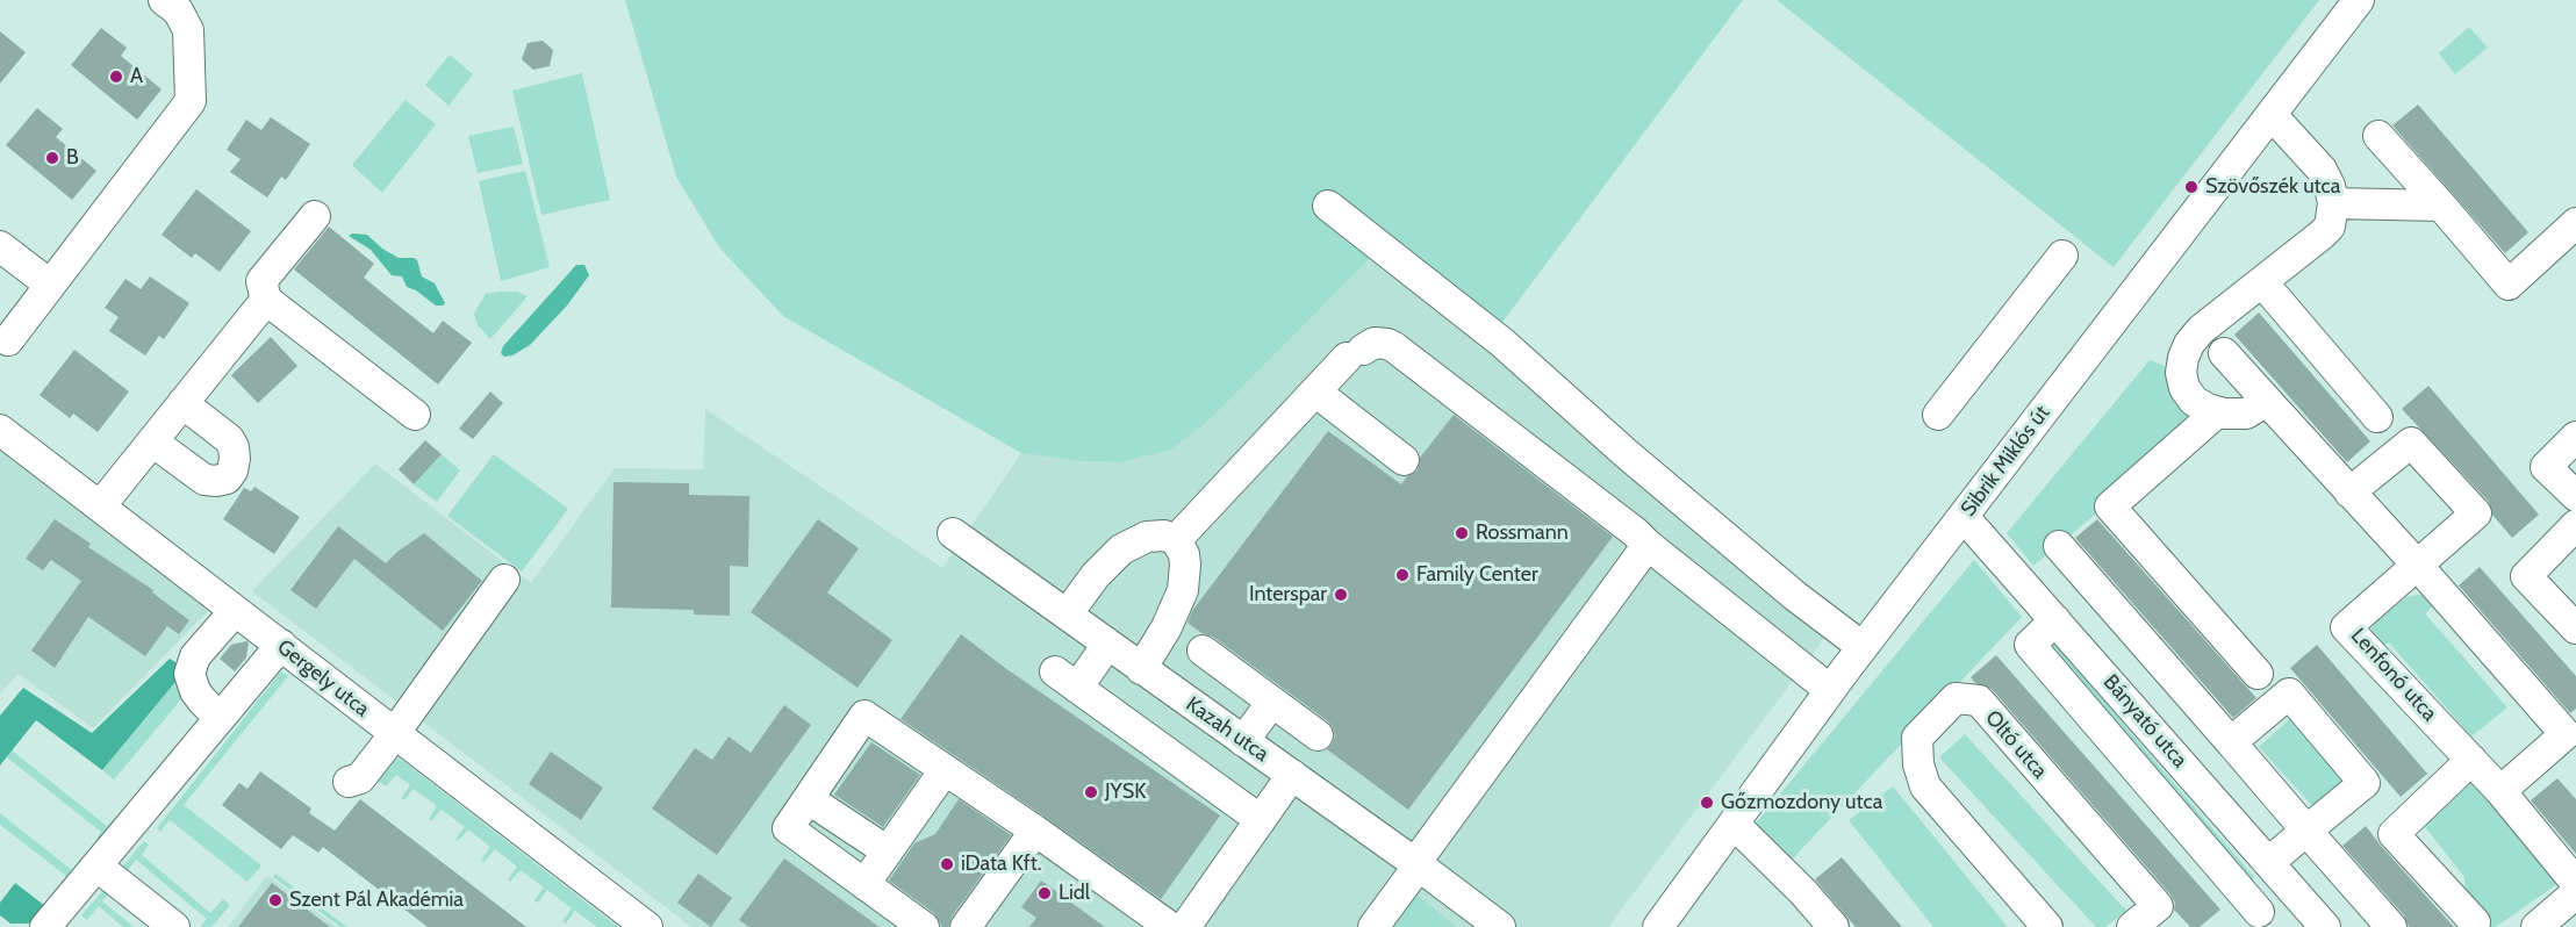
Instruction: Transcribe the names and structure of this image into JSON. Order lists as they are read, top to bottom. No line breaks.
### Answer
{"streets":{"street":["Sibrik Miklós út","Lenfonó utca","Gergely utca","Bányató utca","Kazah utca","Oltó utca"]},"crossings":[["Sibrik Miklós út","Bányató utca"]],"places":["A","B","Szövőszék utca","Rossmann","Family Center","Interspar","JYSK","Gőzmozdony utca","iData Kft.","Lidl","Szent Pál Akadémia"]}
